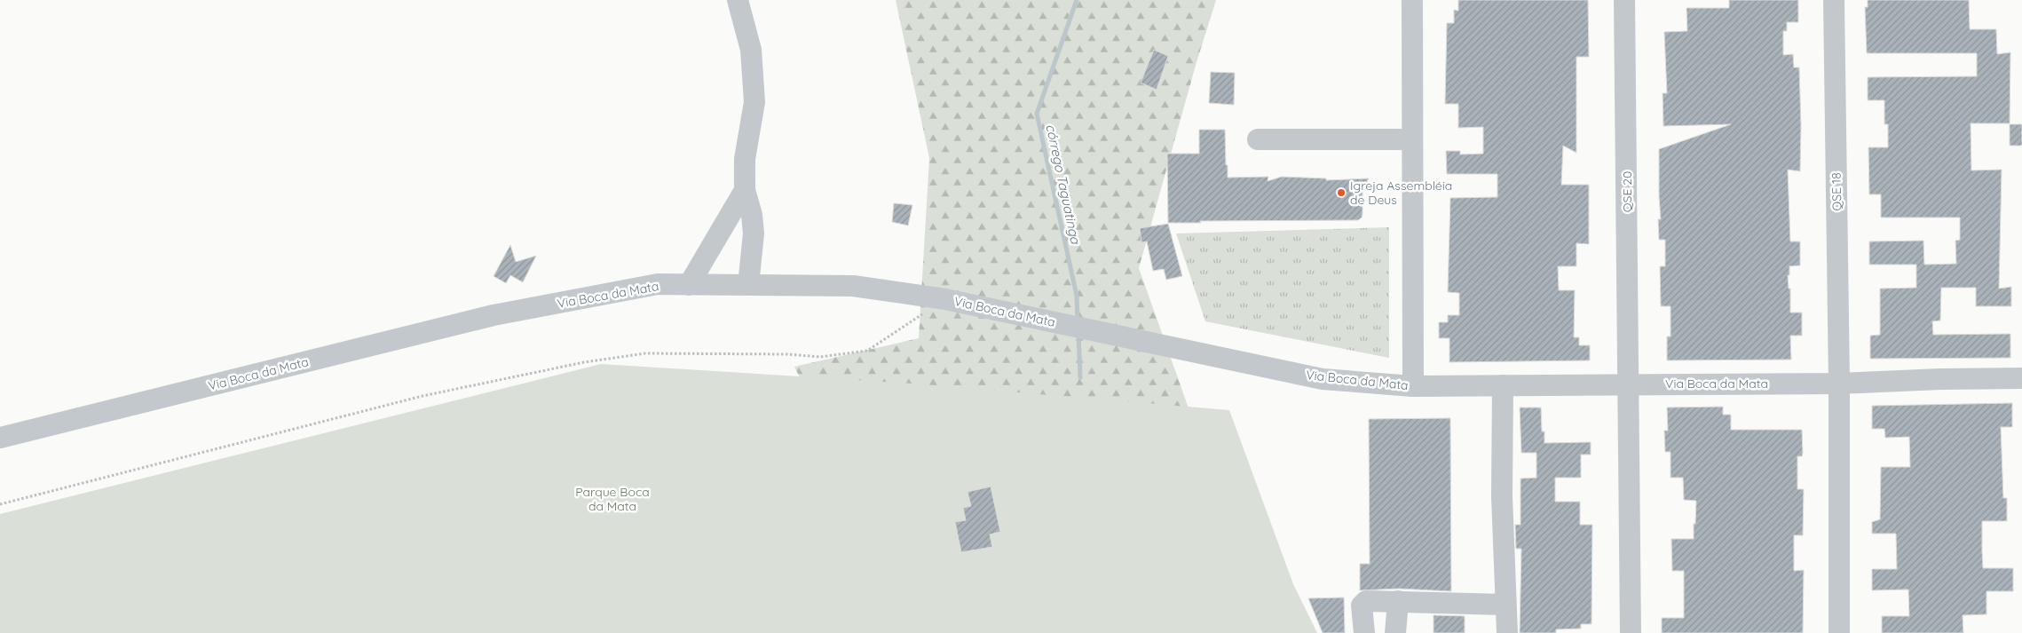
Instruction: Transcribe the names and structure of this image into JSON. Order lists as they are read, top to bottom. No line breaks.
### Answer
{"streets":{"street":["QSE 20","QSE 18","Via Boca da Mata"]},"crossings":[["QSE 20","Via Boca da Mata"],["QSE 18","Via Boca da Mata"]],"water":["córrego Taguatinga"],"parks":["Parque Boca da Mata"],"places":["Igreja Assembléia de Deus"]}
